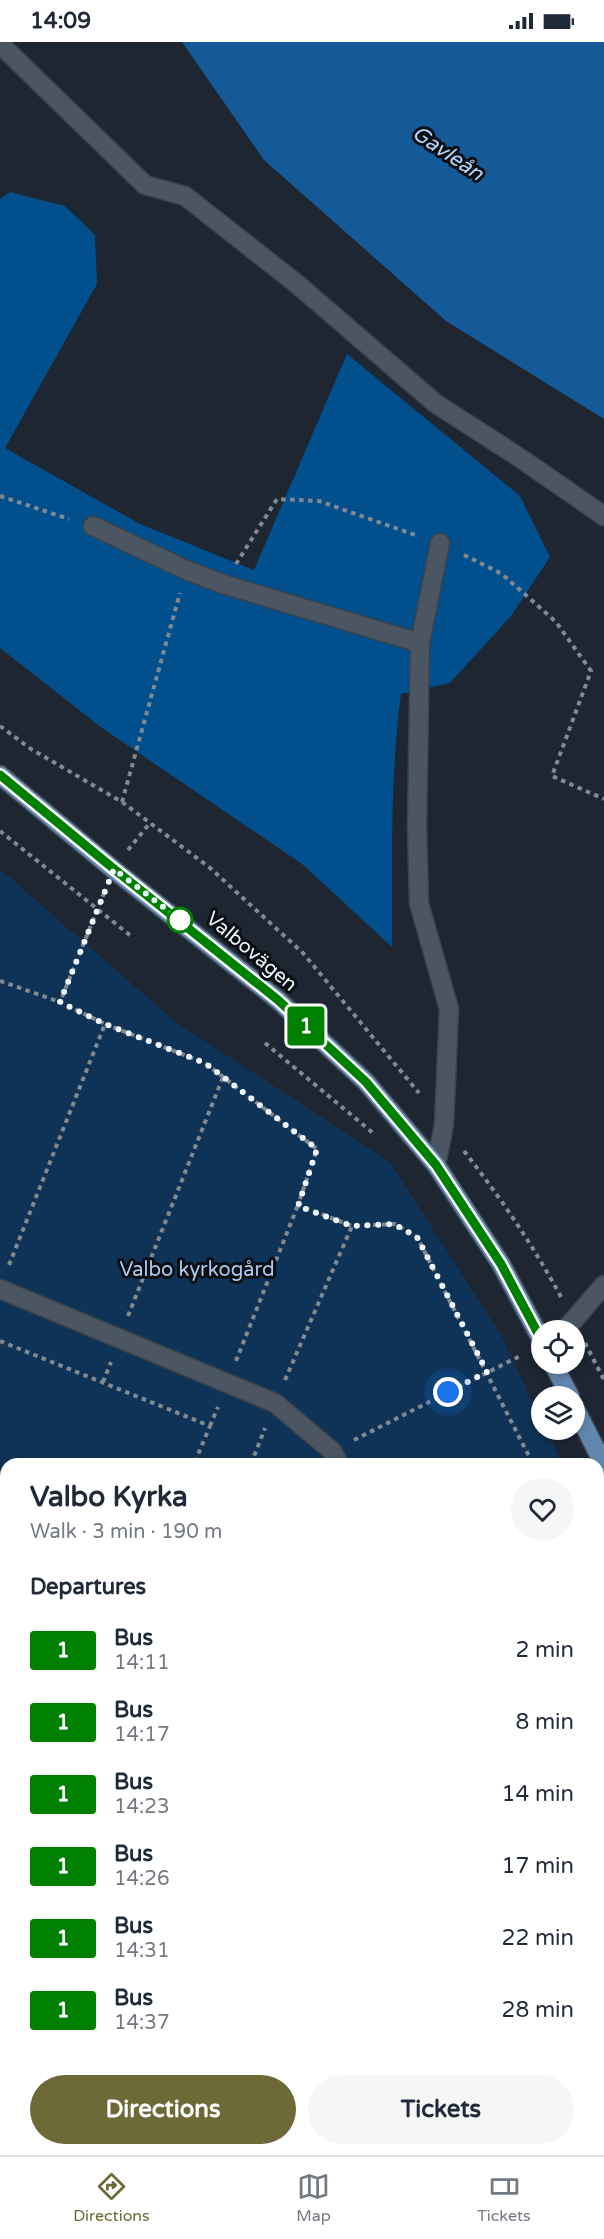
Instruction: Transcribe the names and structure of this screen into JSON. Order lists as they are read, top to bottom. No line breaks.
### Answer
{"streets":{"main road":["Valbovägen"]},"water":["Gavleån"],"parks":["Valbo kyrkogård"],"lines":["bus line 1"],"page":{"status":"14:09","on_map":"1","heading":[["Valbo Kyrka","Walk · 3 min · 190 m"],"Departures"],"list":[{"mark":"1","name":"Bus","note":"14:11","value":"2 min"},{"mark":"1","name":"Bus","note":"14:17","value":"8 min"},{"mark":"1","name":"Bus","note":"14:23","value":"14 min"},{"mark":"1","name":"Bus","note":"14:26","value":"17 min"},{"mark":"1","name":"Bus","note":"14:31","value":"22 min"},{"mark":"1","name":"Bus","note":"14:37","value":"28 min"}],"buttons":["Directions","Tickets"],"tabs":["Directions","Map","Tickets"]}}
